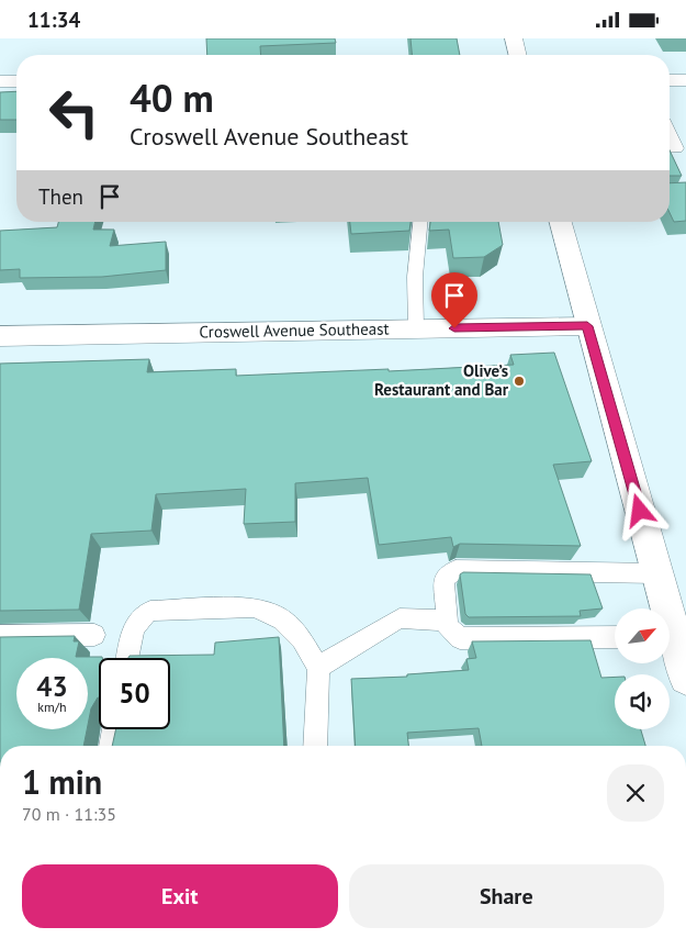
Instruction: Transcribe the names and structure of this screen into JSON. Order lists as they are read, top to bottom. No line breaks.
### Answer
{"streets":{"street":["Croswell Avenue Southeast"]},"places":["Olive’s Restaurant and Bar"],"north":"top right","page":{"status":"11:34","turn":["40 m","Croswell Avenue Southeast"],"then":"Then","speed":"43 km/h","limit":"50","heading":["1 min","70 m · 11:35"],"buttons":["Exit","Share"]}}
